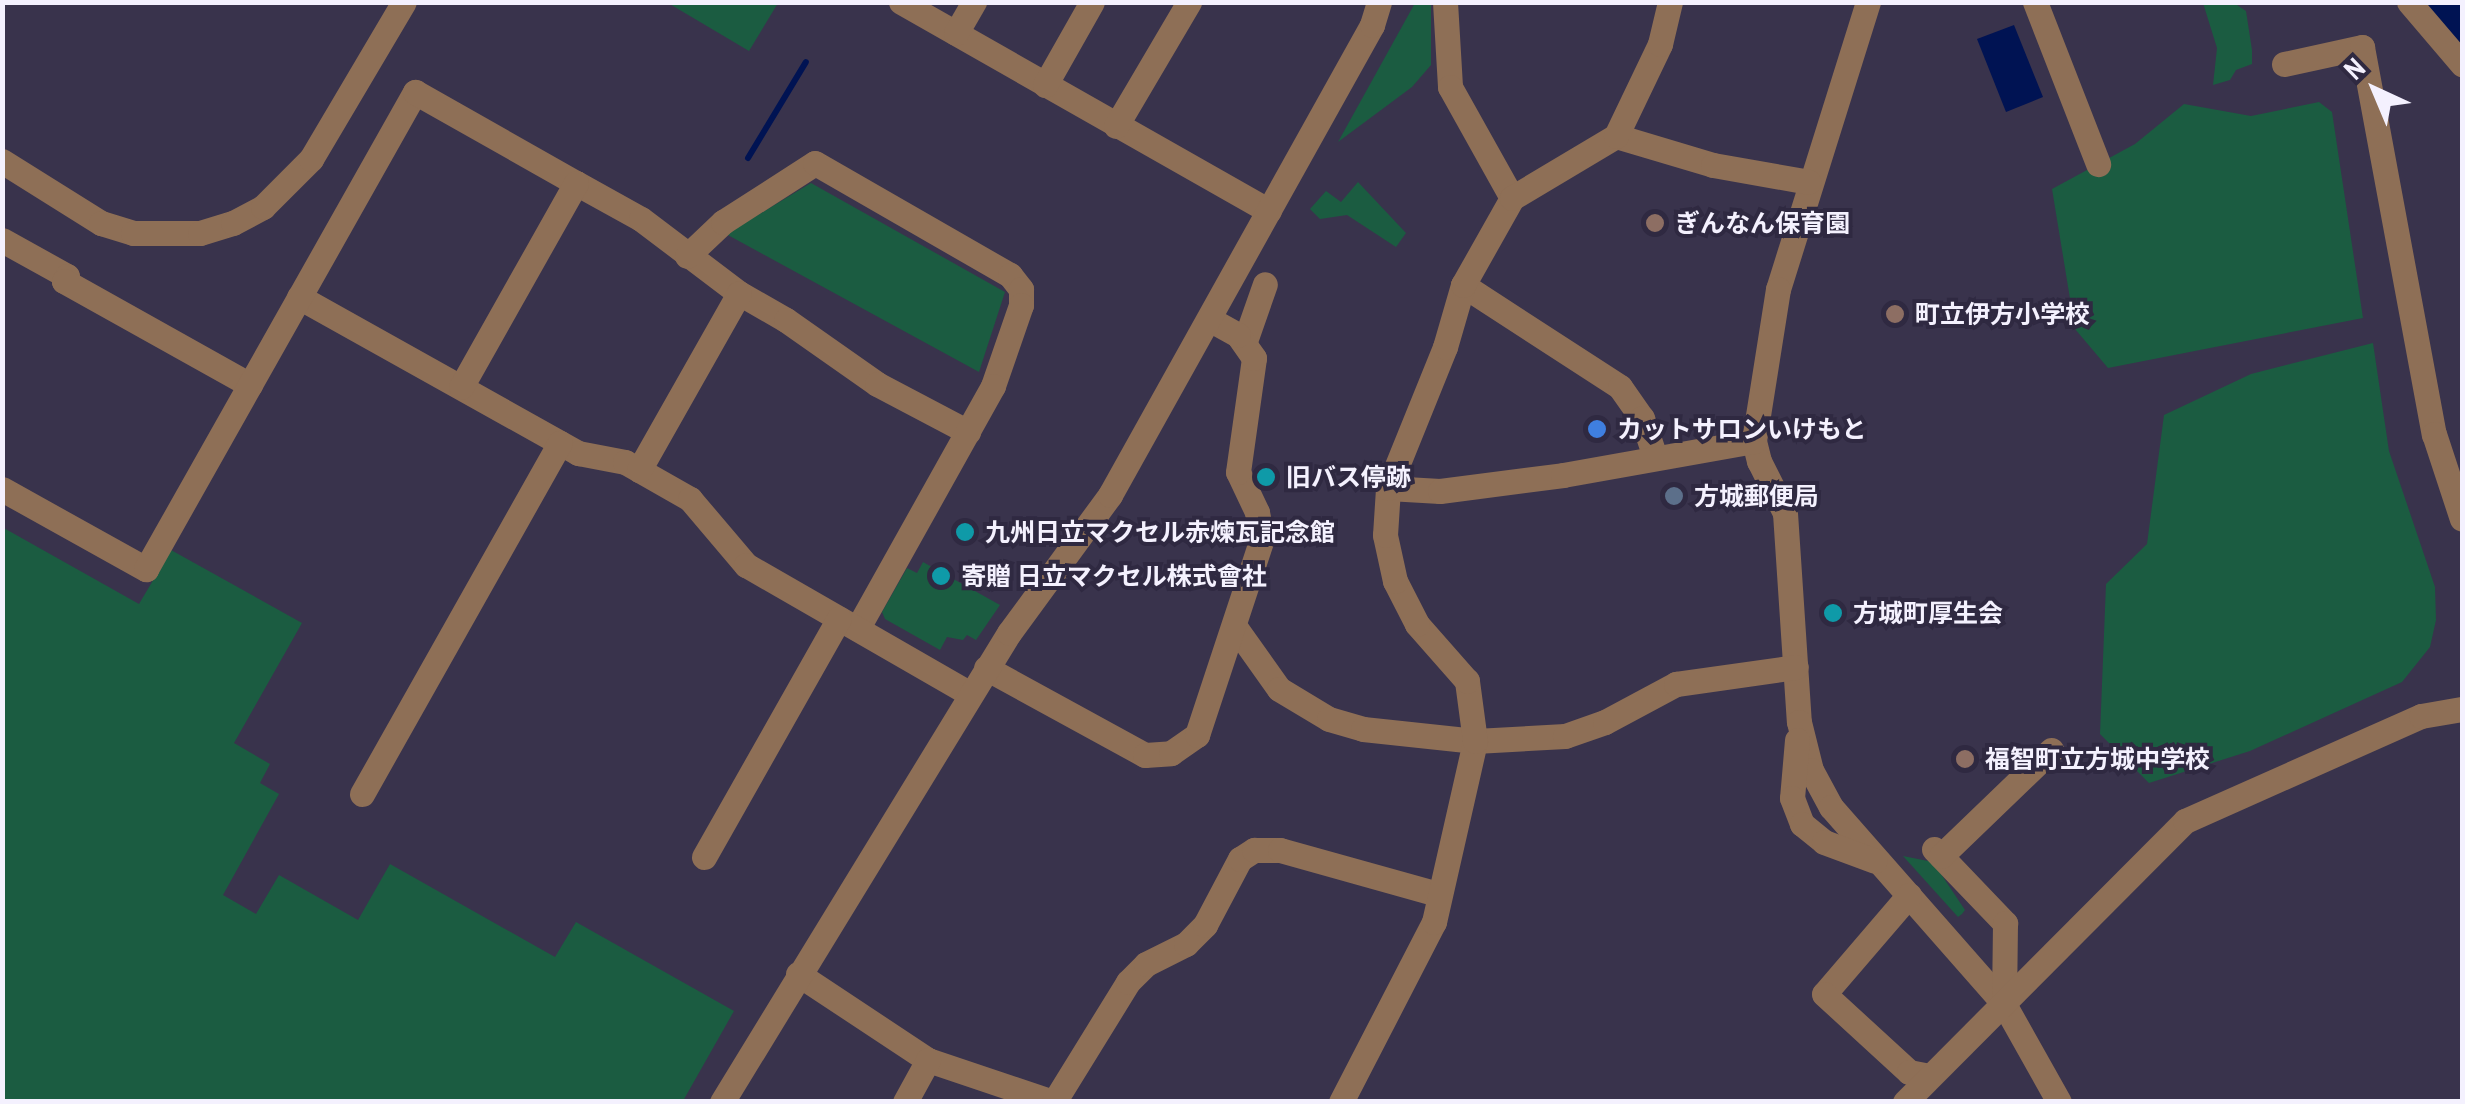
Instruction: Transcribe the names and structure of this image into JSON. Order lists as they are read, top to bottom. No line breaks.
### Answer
{"places":["ぎんなん保育園","町立伊方小学校","カットサロンいけもと","旧バス停跡","方城郵便局","九州日立マクセル赤煉瓦記念館","寄贈 日立マクセル株式會社","方城町厚生会","福智町立方城中学校"],"north":"top left"}
